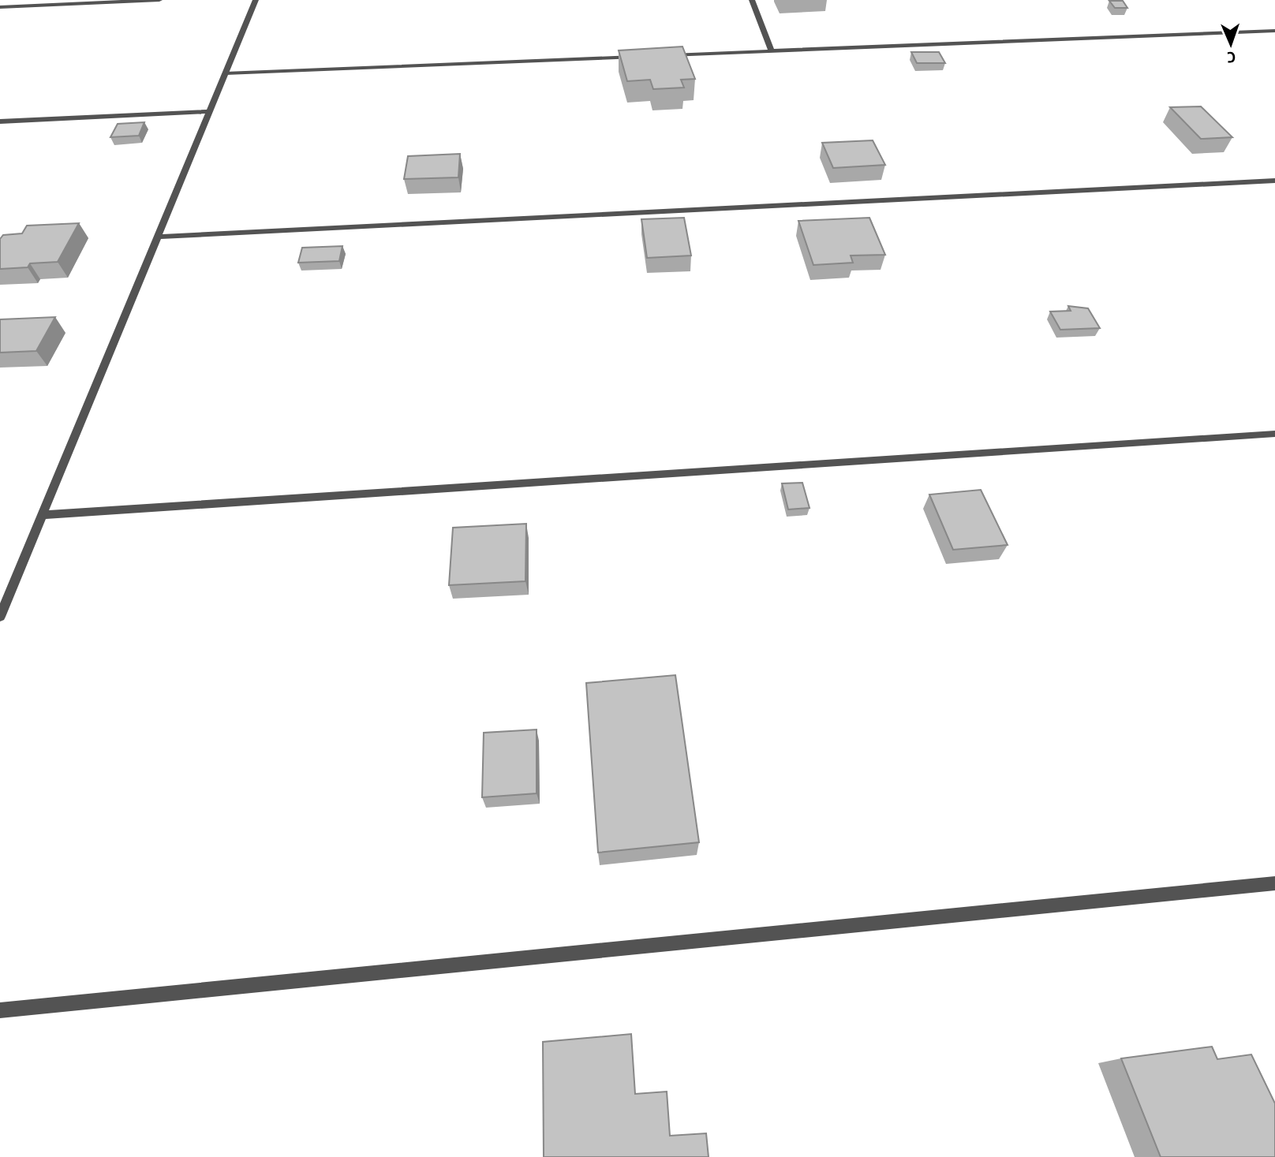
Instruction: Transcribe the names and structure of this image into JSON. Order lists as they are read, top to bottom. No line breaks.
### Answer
{"north":"bottom"}
